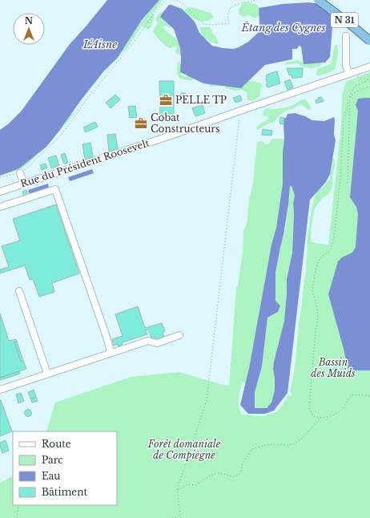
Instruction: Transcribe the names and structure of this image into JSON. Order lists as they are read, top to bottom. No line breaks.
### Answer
{"streets":{"main road":["N 31"],"street":["Rue du Président Roosevelt"]},"water":["Étang des Cygnes","L'Aisne"],"parks":["Bassin des Muids","Forêt domaniale de Compiègne"],"places":{"office":["PELLE TP","Cobat Constructeurs"]},"legend":["Route","Parc","Eau","Bâtiment"],"north":"top"}
